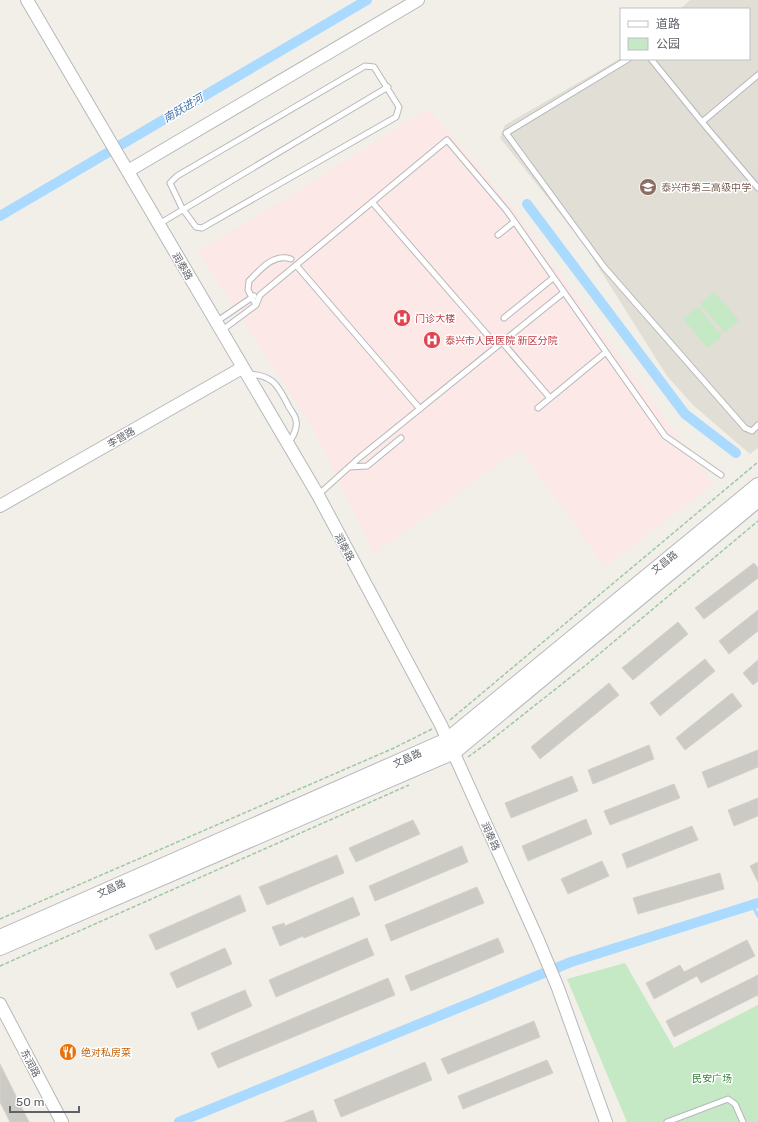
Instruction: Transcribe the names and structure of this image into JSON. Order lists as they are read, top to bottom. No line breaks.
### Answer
{"streets":{"main road":["文昌路"],"street":["润泰路","李营路","东润路"]},"crossings":[["润泰路","李营路"],["润泰路","文昌路"]],"water":["南跃进河"],"parks":["民安广场"],"places":{"school or university":["泰兴市第三高级中学"],"hospital":["门诊大楼","泰兴市人民医院 新区分院"],"restaurant":["绝对私房菜"]},"legend":["道路","公园"],"scale_bar":"50 m"}
